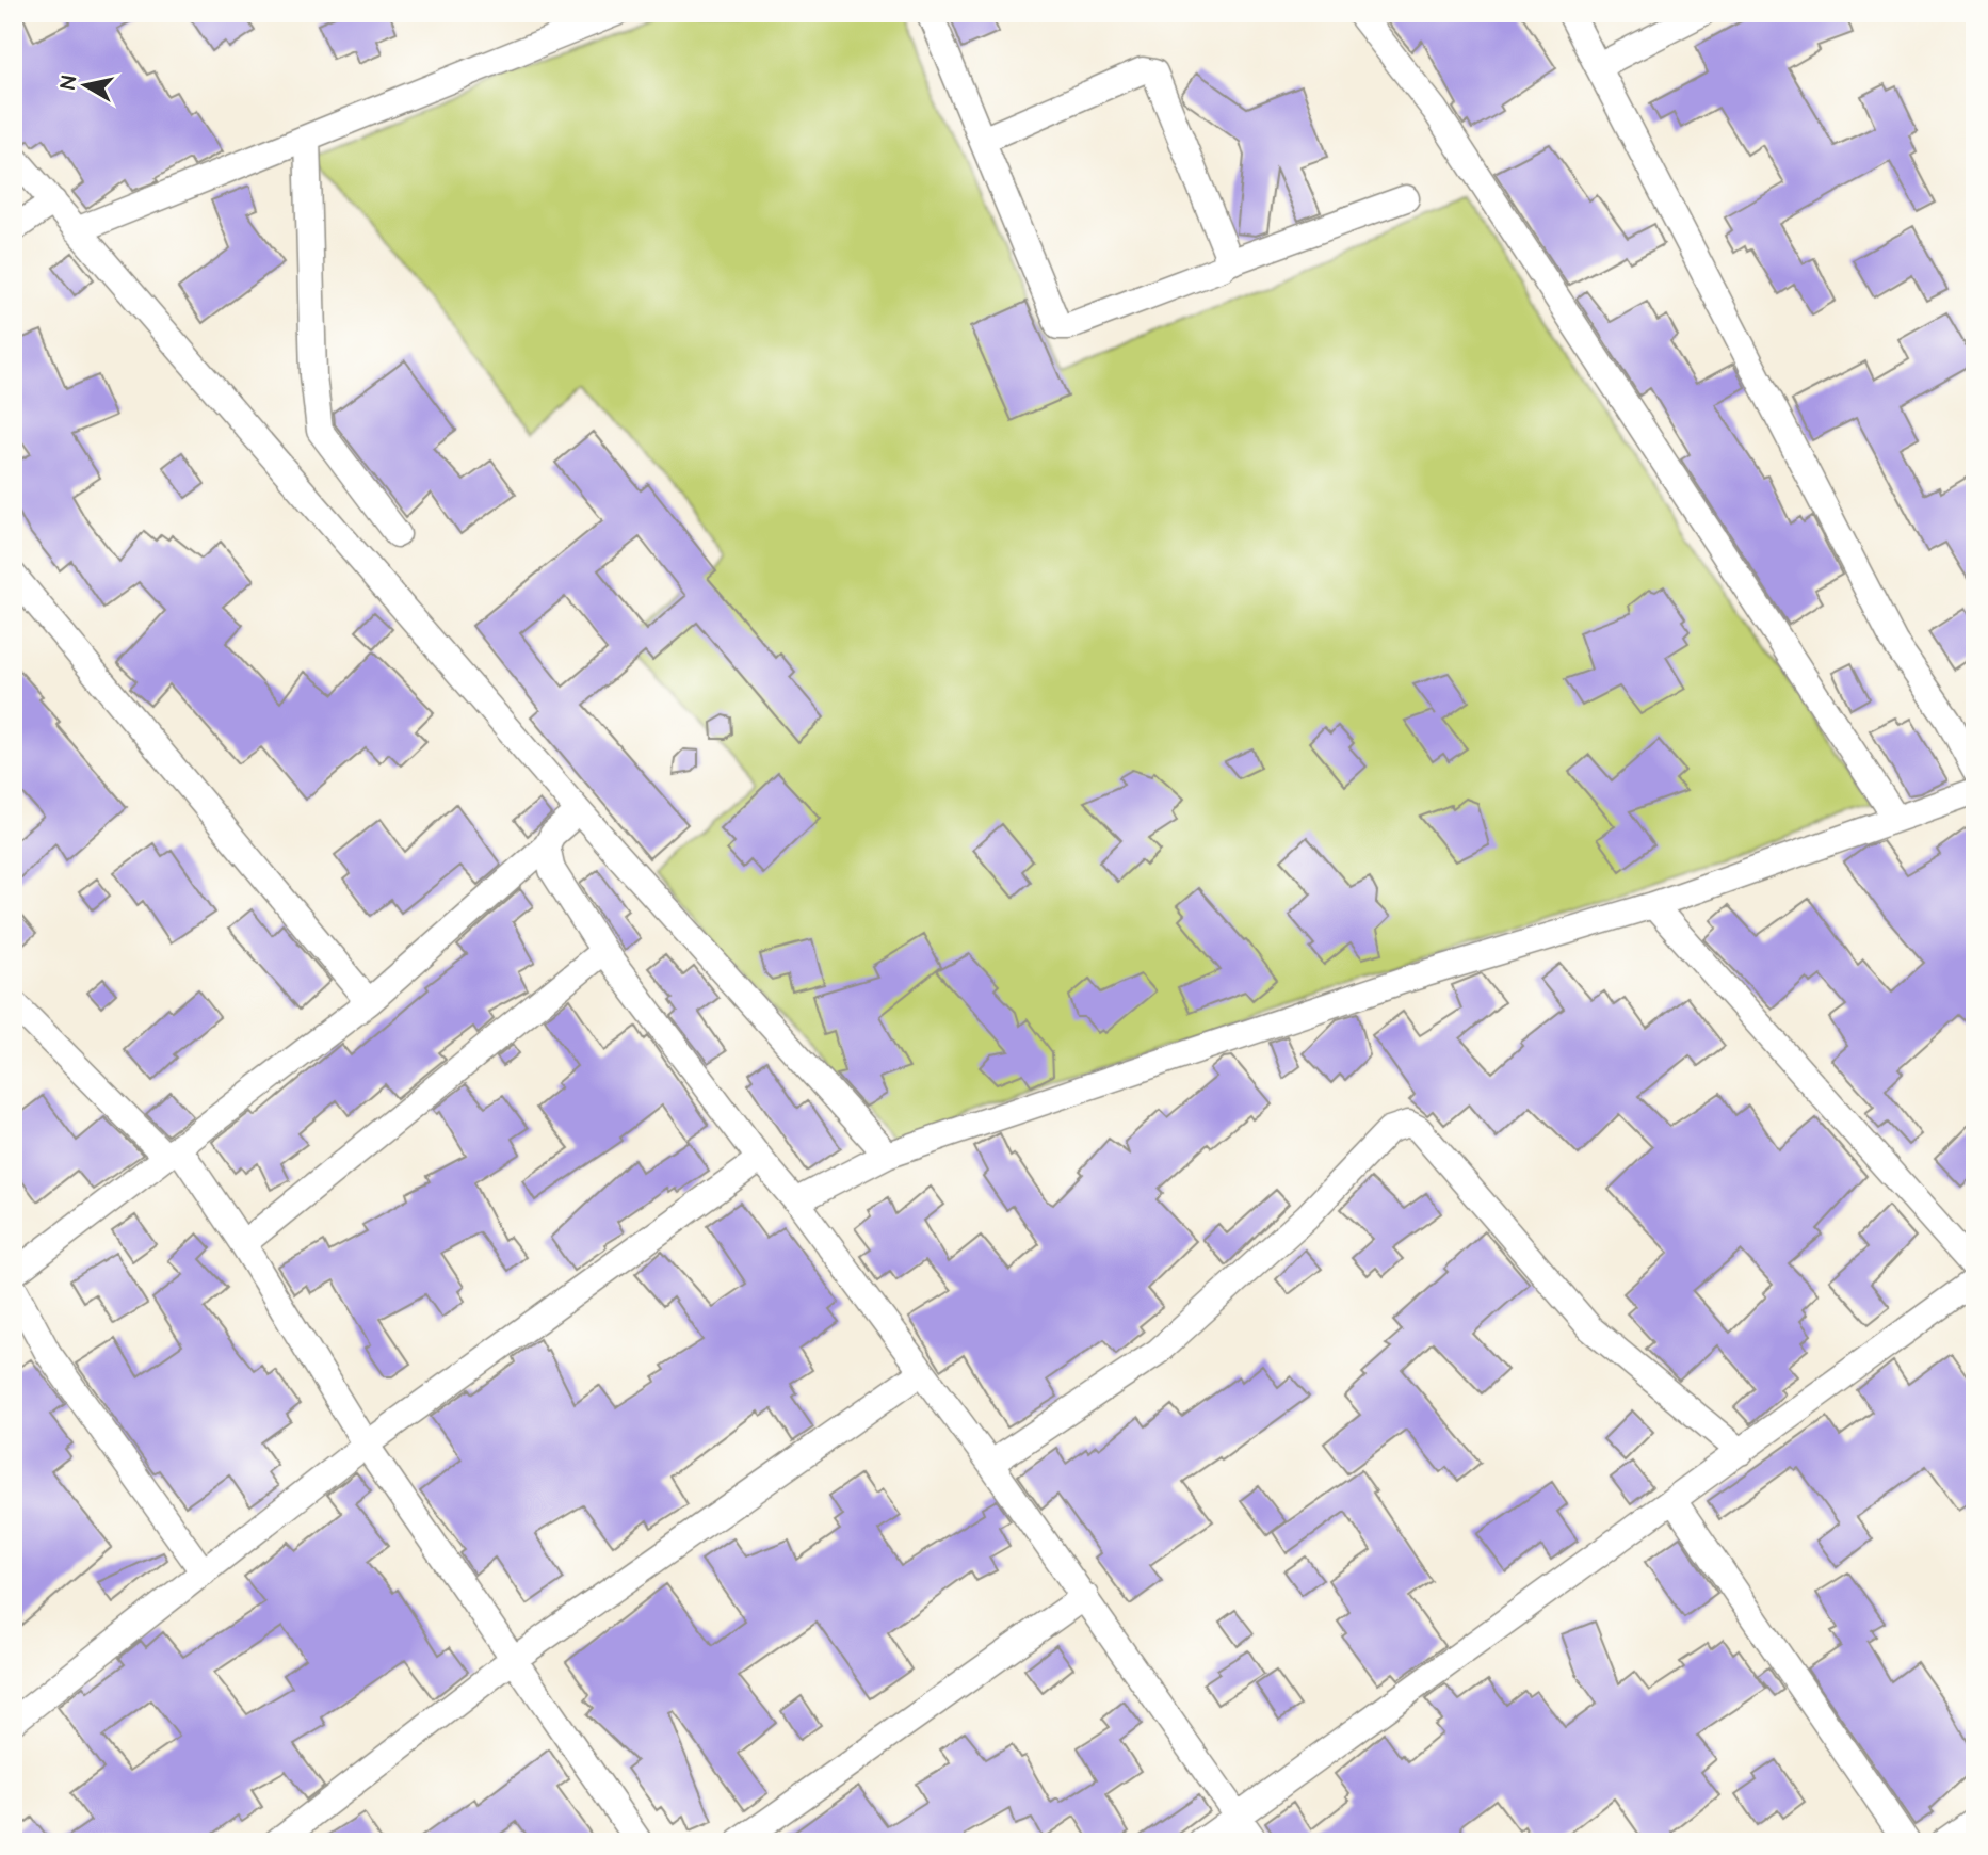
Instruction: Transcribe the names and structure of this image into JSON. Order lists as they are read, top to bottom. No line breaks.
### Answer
{"north":"left"}
